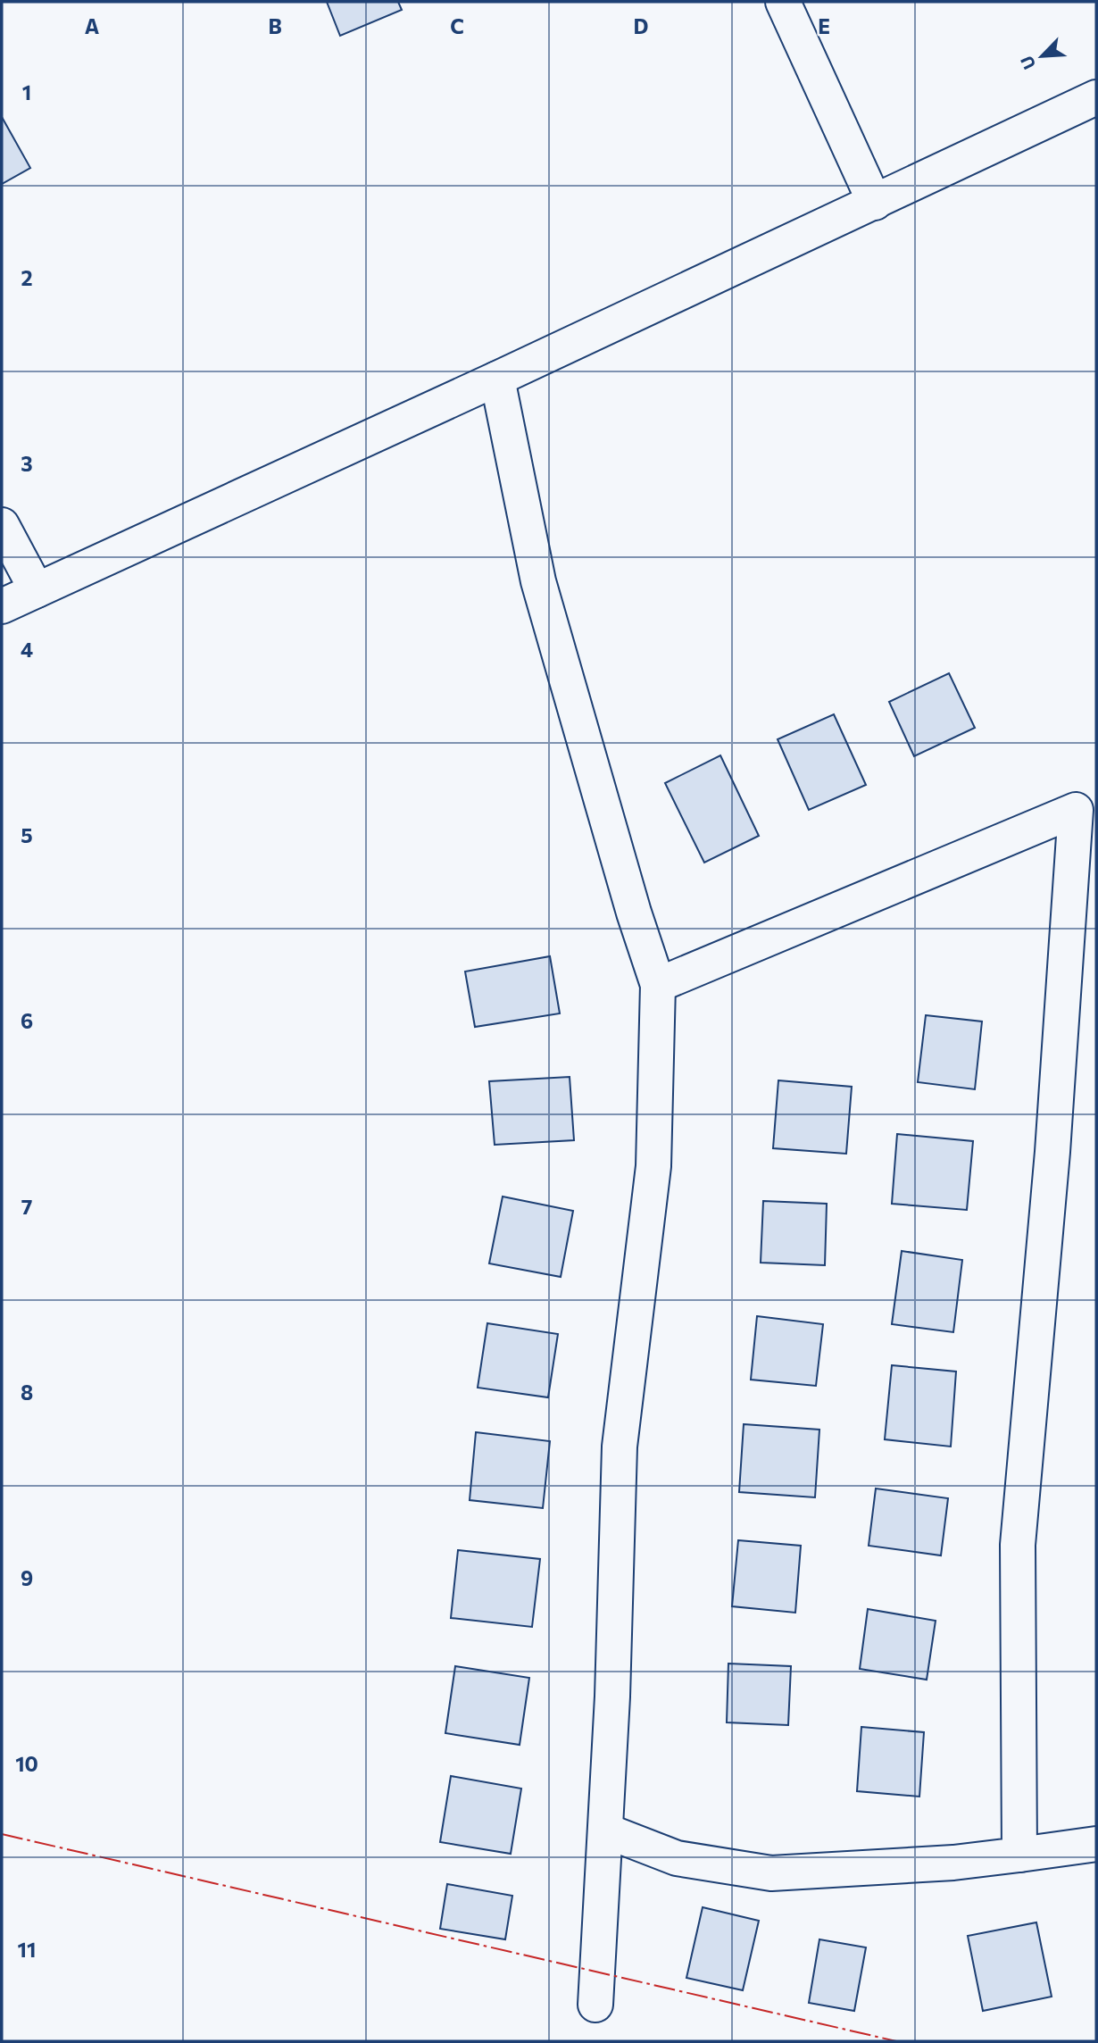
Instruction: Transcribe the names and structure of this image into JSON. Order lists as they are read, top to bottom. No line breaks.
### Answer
{"north":"bottom left","grid":{"columns":["A","B","C","D","E"],"rows":["1","2","3","4","5","6","7","8","9","10","11"]}}
